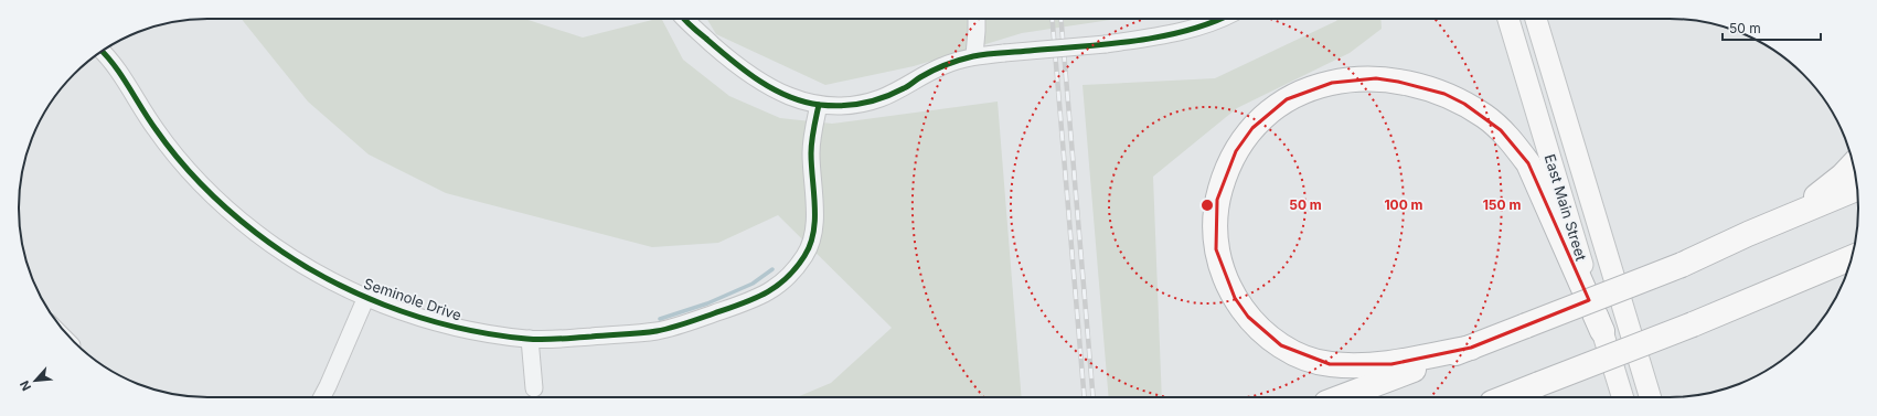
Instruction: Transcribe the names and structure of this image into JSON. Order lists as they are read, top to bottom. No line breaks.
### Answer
{"streets":{"main road":["East Main Street"],"street":["Seminole Drive"]},"scale_bar":"50 m","north":"bottom left","rings":["50 m","100 m","150 m"]}
